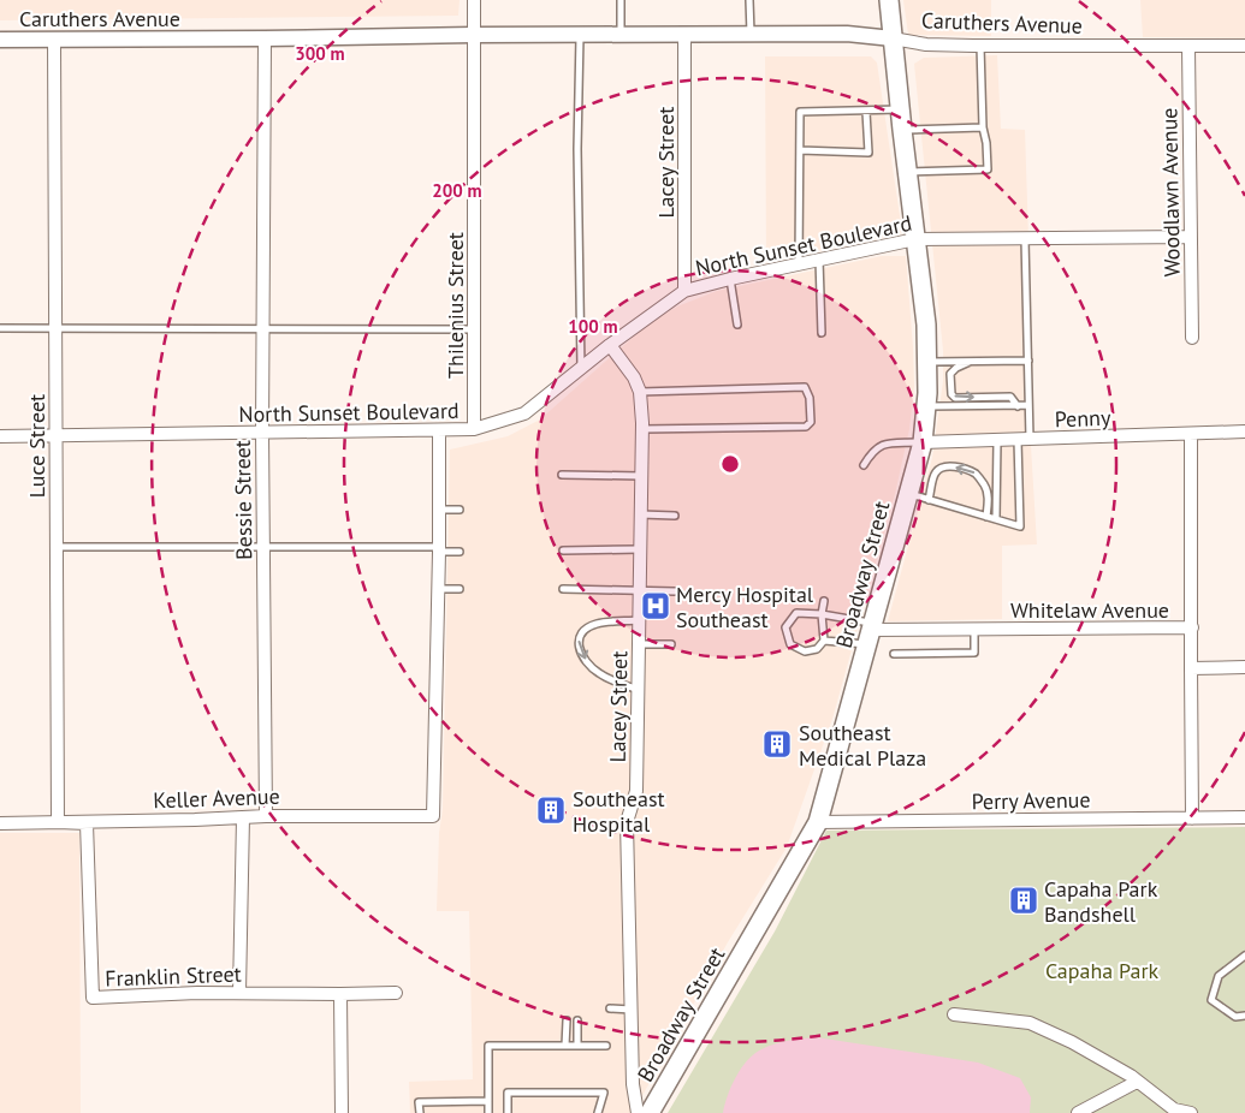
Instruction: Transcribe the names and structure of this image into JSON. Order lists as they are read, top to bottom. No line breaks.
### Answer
{"streets":{"main road":["Broadway Street"],"street":["Caruthers Avenue","Lacey Street","Woodlawn Avenue","North Sunset Boulevard","Thilenius Street","Penny","Luce Street","Bessie Street","Whitelaw Avenue","Keller Avenue","Perry Avenue","Franklin Street"]},"crossings":[["Caruthers Avenue","Lacey Street"],["Caruthers Avenue","Woodlawn Avenue"],["Caruthers Avenue","Thilenius Street"],["Caruthers Avenue","Luce Street"],["Caruthers Avenue","Bessie Street"],["Caruthers Avenue","Broadway Street"],["Lacey Street","North Sunset Boulevard"],["Woodlawn Avenue","North Sunset Boulevard"],["North Sunset Boulevard","Thilenius Street"],["North Sunset Boulevard","Luce Street"],["North Sunset Boulevard","Bessie Street"],["North Sunset Boulevard","Broadway Street"],["Penny","Broadway Street"],["Luce Street","Keller Avenue"],["Luce Street","Franklin Street"],["Bessie Street","Keller Avenue"],["Broadway Street","Whitelaw Avenue"],["Broadway Street","Perry Avenue"],["Whitelaw Avenue","Perry Avenue"],["Keller Avenue","Franklin Street"]],"parks":["Capaha Park"],"places":{"hospital":["Mercy Hospital Southeast"],"building":["Southeast Medical Plaza","Southeast Hospital","Capaha Park Bandshell"]},"rings":["300 m","200 m","100 m"]}
